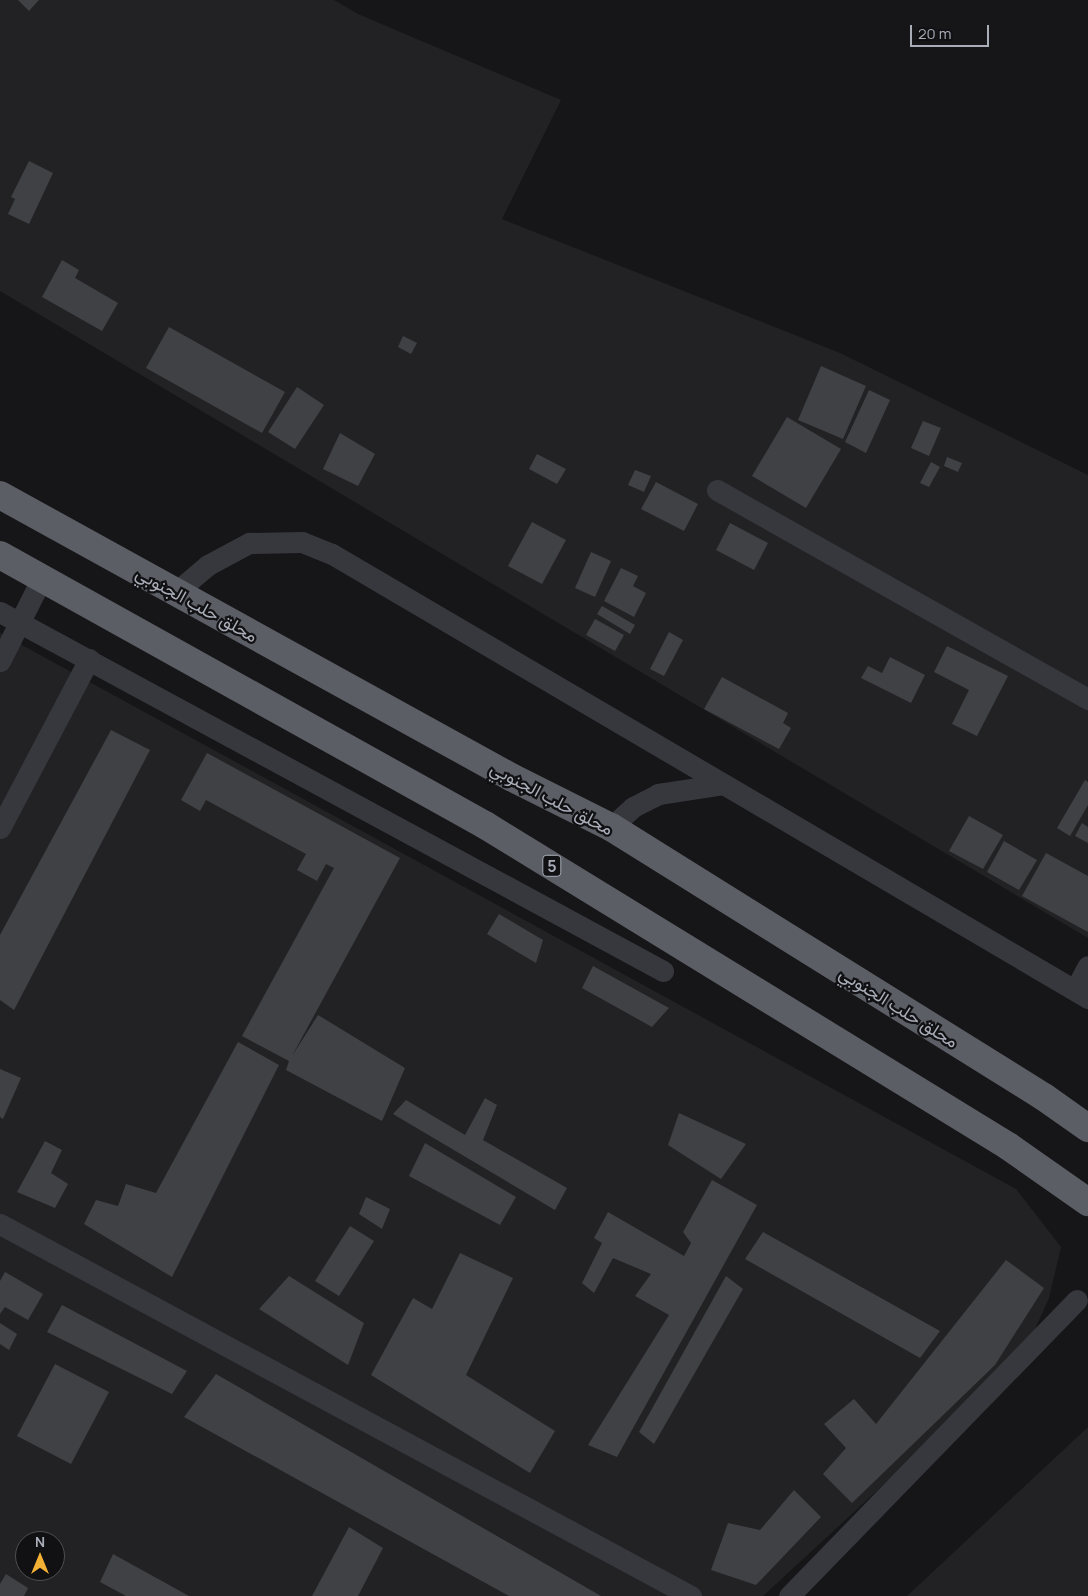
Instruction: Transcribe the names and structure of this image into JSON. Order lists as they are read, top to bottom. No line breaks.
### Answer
{"streets":{"highway":["محلق حلب الجنوبي","5"]},"scale_bar":"20 m","north":"top"}
